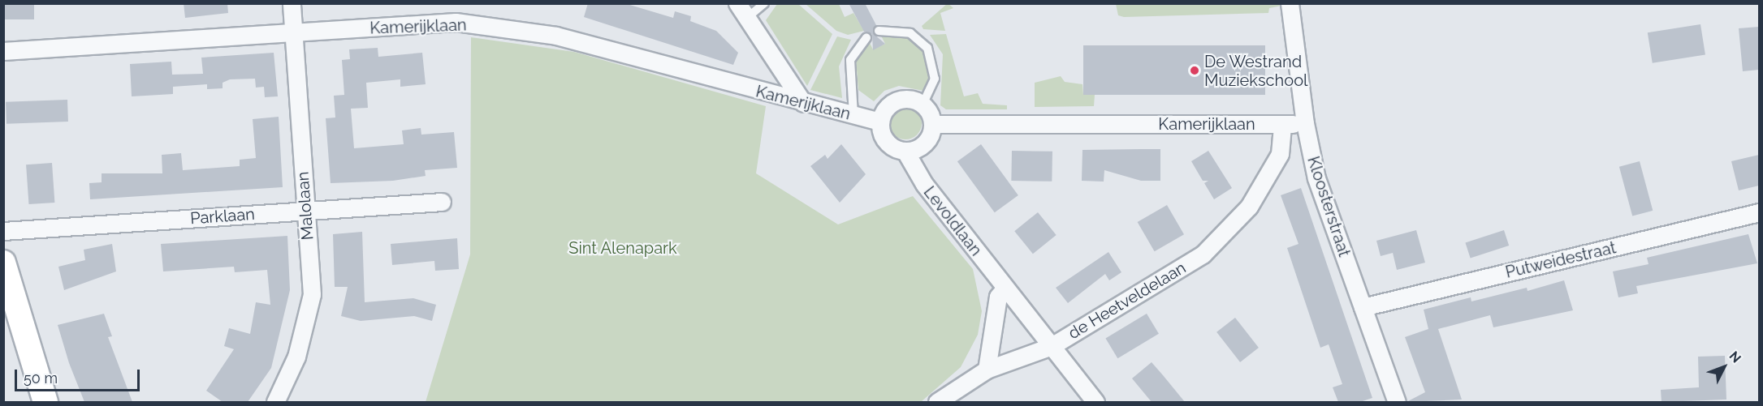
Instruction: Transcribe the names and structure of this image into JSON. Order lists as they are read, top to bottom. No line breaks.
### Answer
{"streets":{"street":["Kamerijklaan","Malolaan","Kloosterstraat","Parklaan","Levoldlaan","Putweidestraat","de Heetveldelaan"]},"crossings":[["Kamerijklaan","Malolaan"],["Kamerijklaan","Kloosterstraat"],["Kamerijklaan","Levoldlaan"],["Kamerijklaan","de Heetveldelaan"],["Malolaan","Parklaan"],["Kloosterstraat","Putweidestraat"],["Levoldlaan","de Heetveldelaan"]],"parks":["Sint Alenapark"],"places":["De Westrand Muziekschool"],"scale_bar":"50 m","north":"top right"}
